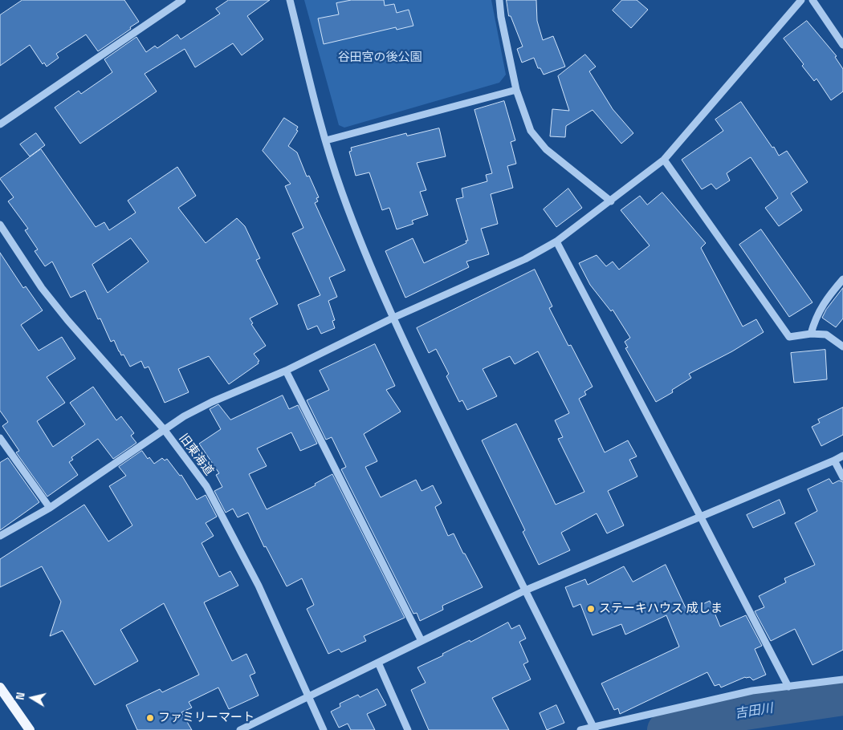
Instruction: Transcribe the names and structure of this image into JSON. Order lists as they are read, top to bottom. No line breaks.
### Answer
{"streets":{"street":["旧東海道"]},"water":["吉田川"],"parks":["谷田宮の後公園"],"places":["ステーキハウス 成しま","ファミリーマート"],"north":"left"}
